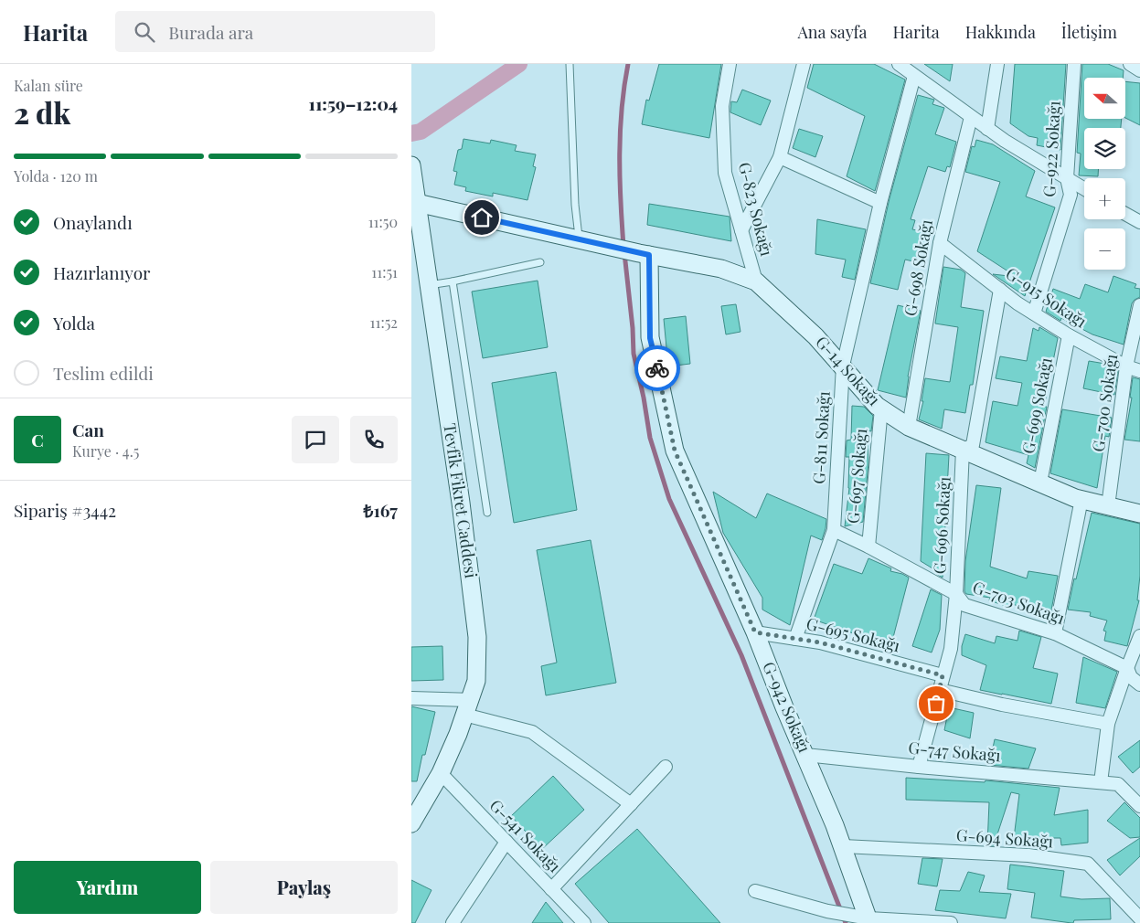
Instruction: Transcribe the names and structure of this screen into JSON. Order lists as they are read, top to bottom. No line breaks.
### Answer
{"streets":{"street":["G-922 Sokağı","G-823 Sokağı","G-698 Sokağı","G-915 Sokağı","G-14 Sokağı","G-700 Sokağı","G-699 Sokağı","G-811 Sokağı","G-697 Sokağı","Tevfik Fikret Caddesi","G-696 Sokağı","G-703 Sokağı","G-695 Sokağı","G-942 Sokağı","G-747 Sokağı","G-541 Sokağı","G-694 Sokağı"]},"crossings":[["G-922 Sokağı","G-915 Sokağı"],["G-823 Sokağı","G-14 Sokağı"],["G-698 Sokağı","G-915 Sokağı"],["G-698 Sokağı","G-14 Sokağı"],["G-915 Sokağı","G-700 Sokağı"],["G-915 Sokağı","G-699 Sokağı"],["G-14 Sokağı","G-700 Sokağı"],["G-14 Sokağı","G-699 Sokağı"],["G-14 Sokağı","G-811 Sokağı"],["G-14 Sokağı","G-697 Sokağı"],["G-14 Sokağı","G-696 Sokağı"],["G-14 Sokağı","G-942 Sokağı"],["G-811 Sokağı","G-703 Sokağı"],["G-811 Sokağı","G-695 Sokağı"],["G-697 Sokağı","G-703 Sokağı"],["Tevfik Fikret Caddesi","G-541 Sokağı"],["G-696 Sokağı","G-703 Sokağı"],["G-696 Sokağı","G-695 Sokağı"],["G-696 Sokağı","G-747 Sokağı"],["G-695 Sokağı","G-942 Sokağı"],["G-942 Sokağı","G-747 Sokağı"],["G-942 Sokağı","G-694 Sokağı"]],"north":"left","page":{"header":"Harita","search":"Burada ara","nav":["Ana sayfa","Harita","Hakkında","İletişim"],"heading":["2 dk","Kalan süre","11:59–12:04"],"panel":["Can","Kurye · 4.5","Sipariş #3442","₺167"],"map_buttons":["+","−"],"bar":"Yolda · 120 m","list":[["Onaylandı","11:50"],["Hazırlanıyor","11:51"],["Yolda","11:52"],"Teslim edildi"],"round":"C","buttons":["Yardım","Paylaş"]}}
